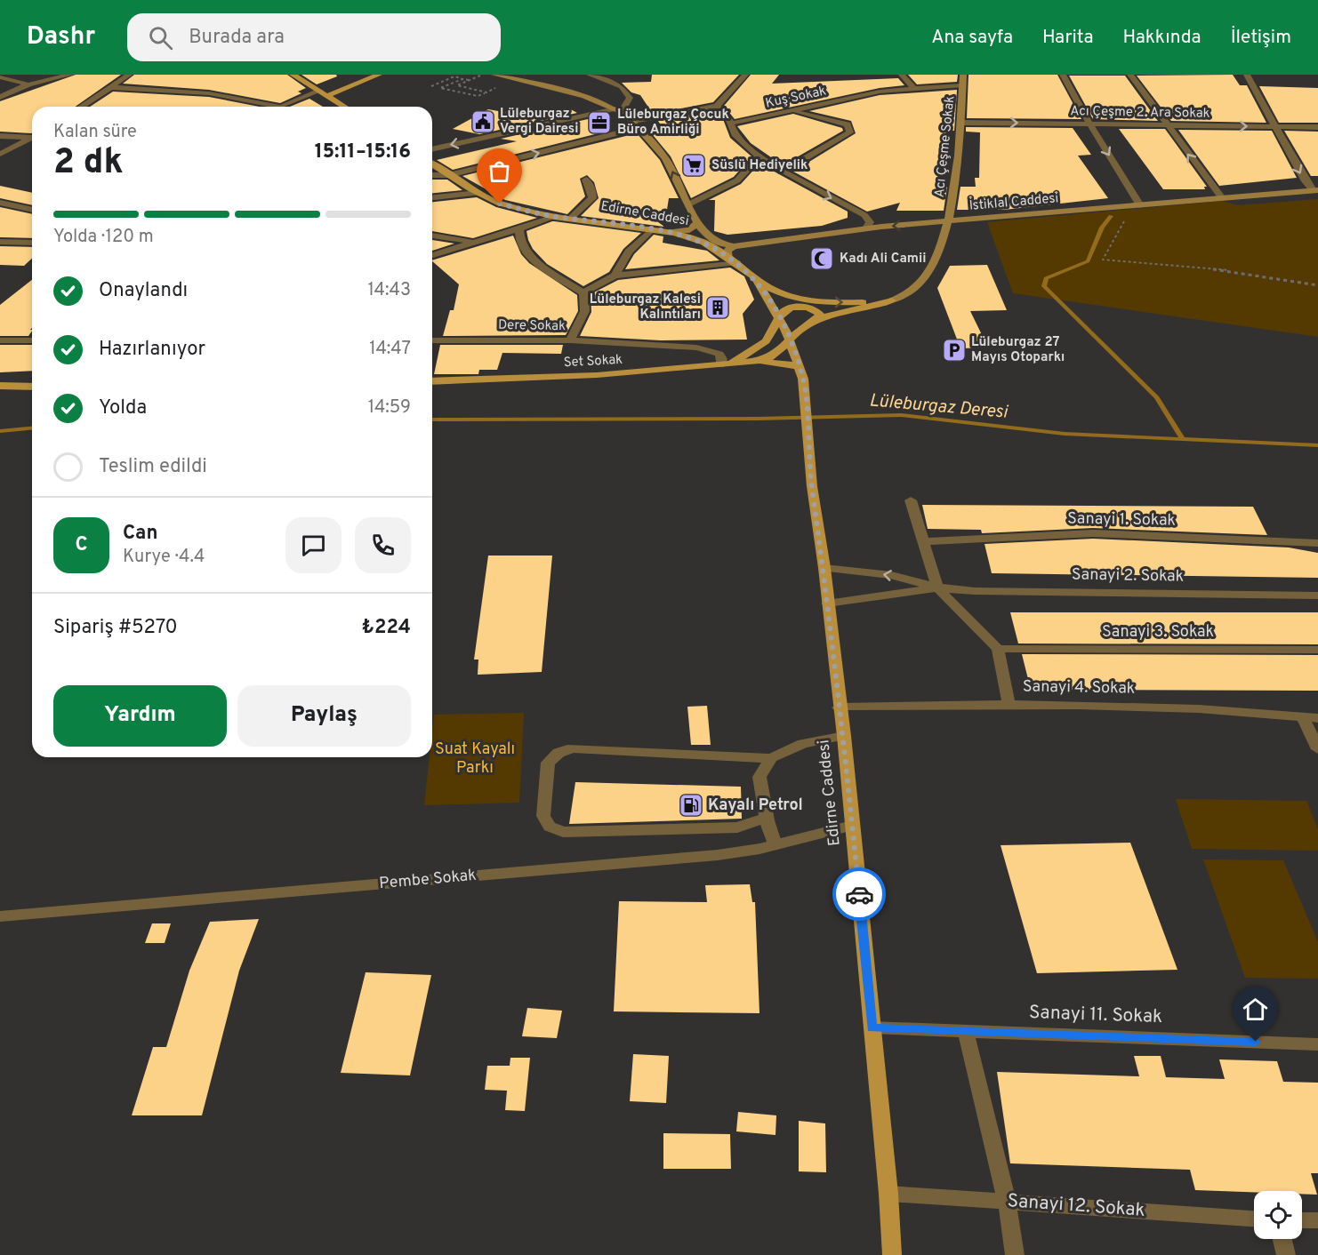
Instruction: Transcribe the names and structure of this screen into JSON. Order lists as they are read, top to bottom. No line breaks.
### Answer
{"streets":{"main road":["Acı Çeşme Sokak","İstiklal Caddesi","Edirne Caddesi","Set Sokak"],"street":["Kuş Sokak","Acı Çeşme 2. Ara Sokak","Dere Sokak","Sanayi 1. Sokak","Sanayi 2. Sokak","Sanayi 3. Sokak","Sanayi 4. Sokak","Pembe Sokak","Sanayi 11. Sokak","Sanayi 12. Sokak"]},"crossings":[["Kuş Sokak","Acı Çeşme Sokak"],["Acı Çeşme 2. Ara Sokak","Acı Çeşme Sokak"],["Acı Çeşme Sokak","İstiklal Caddesi"],["Acı Çeşme Sokak","Set Sokak"],["Edirne Caddesi","Set Sokak"],["Edirne Caddesi","Sanayi 2. Sokak"],["Edirne Caddesi","Sanayi 4. Sokak"],["Edirne Caddesi","Pembe Sokak"],["Edirne Caddesi","Sanayi 11. Sokak"],["Edirne Caddesi","Sanayi 12. Sokak"],["Dere Sokak","Set Sokak"]],"one_way":["Acı Çeşme 2. Ara Sokak"],"water":["Lüleburgaz Deresi"],"parks":["Suat Kayalı Parkı"],"places":{"public building":["Lüleburgaz Vergi Dairesi"],"office":["Lüleburgaz Çocuk Büro Amirliği"],"supermarket":["Süslü Hediyelik"],"mosque":["Kadı Ali Camii"],"building":["Lüleburgaz Kalesi Kalıntıları"],"parking":["Lüleburgaz 27 Mayıs Otoparkı"],"fuel station":["Kayalı Petrol"]},"page":{"header":"Dashr","search":"Burada ara","nav":["Ana sayfa","Harita","Hakkında","İletişim"],"heading":["2 dk","Kalan süre","15:11–15:16"],"panel":["Can","Kurye · 4.4","Sipariş #5270","₺224"],"bar":"Yolda · 120 m","list":[["Onaylandı","14:43"],["Hazırlanıyor","14:47"],["Yolda","14:59"],"Teslim edildi"],"round":"C","buttons":["Yardım","Paylaş"]}}
